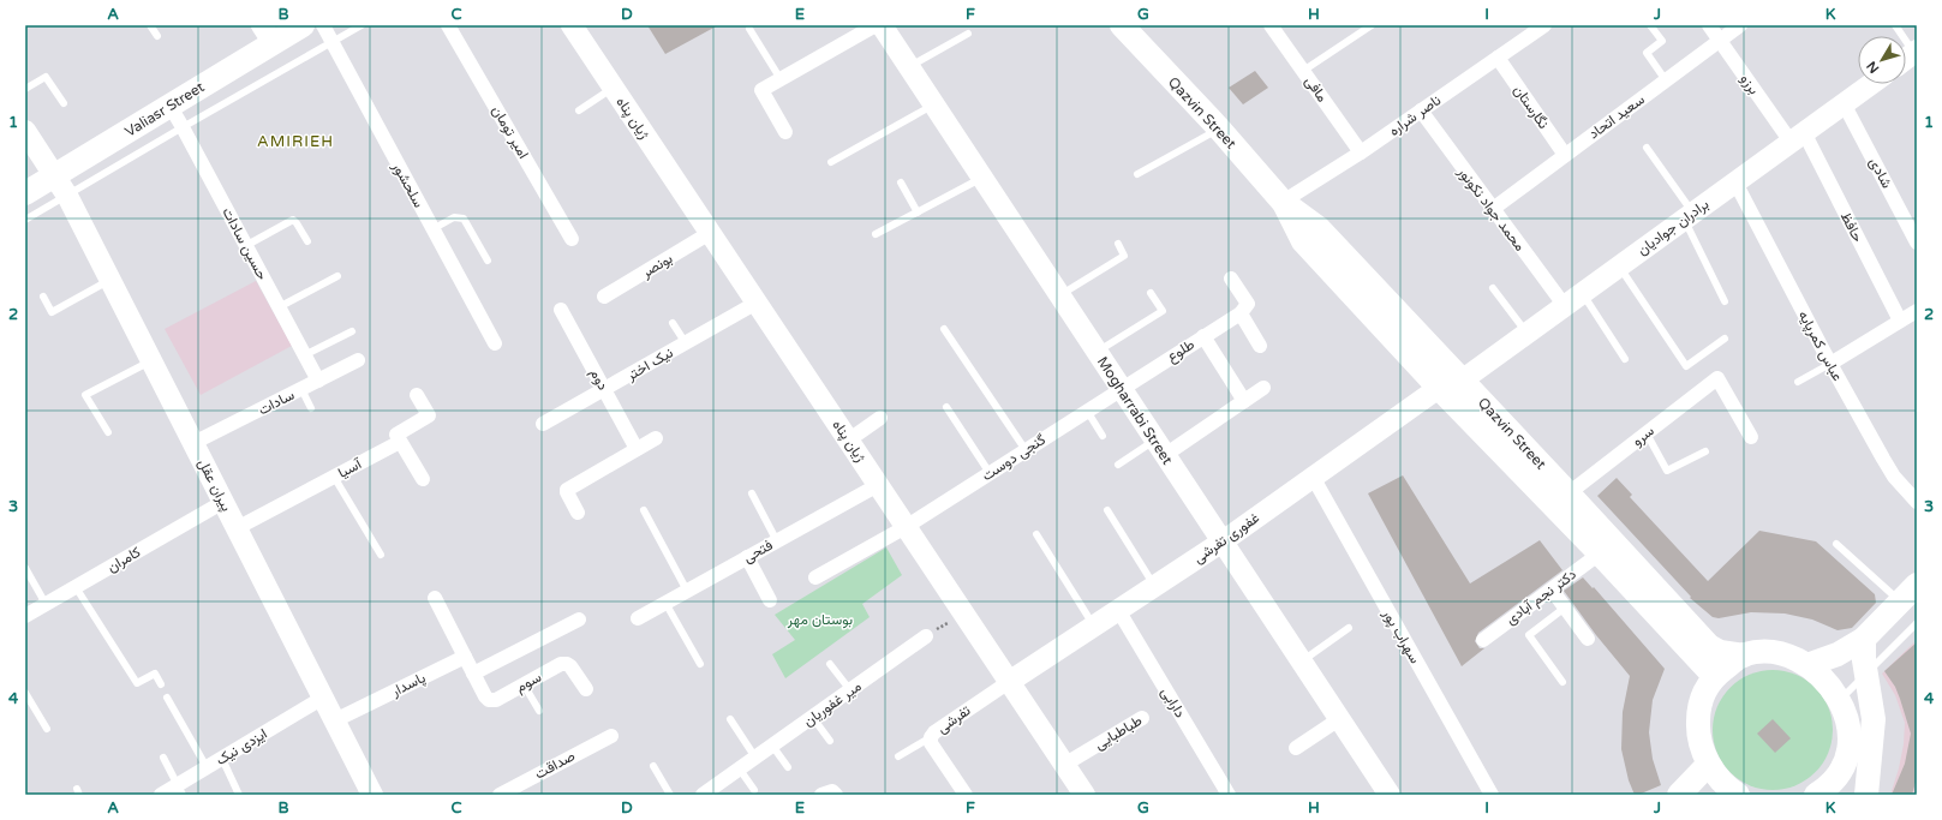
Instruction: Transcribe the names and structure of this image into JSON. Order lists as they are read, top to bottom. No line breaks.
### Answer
{"streets":{"main road":["Valiasr Street","Qazvin Street"],"street":["برزو","مافی","نگارستان","ناصر شراره","سعید اتحاد","ژیان پناه","امیر تومان","شادی","سلحشور","محمد جواد نکونور","برادران جوادیان","حافظ","حسین سادات","بونصر","عباس کمرپایه","طلوع","نیک اختر","دوم","سادات","Mogharrabi Street","سرو","گنجی دوست","آسیا","پیران عقل","غفوری تفرشی","فتحی","کامران","دکتر نجم آبادی","سهراب پور","سوم","پاسدار","دارابی","میر غفوریان","تفرشی","طباطبایی","ایزدی نیک","صداقت"]},"crossings":[["برزو","سعید اتحاد"],["برزو","برادران جوادیان"],["برزو","حافظ"],["مافی","ناصر شراره"],["نگارستان","ناصر شراره"],["نگارستان","سعید اتحاد"],["Valiasr Street","حسین سادات"],["Valiasr Street","پیران عقل"],["Qazvin Street","ناصر شراره"],["Qazvin Street","برادران جوادیان"],["Qazvin Street","سرو"],["Qazvin Street","غفوری تفرشی"],["Qazvin Street","دکتر نجم آبادی"],["ناصر شراره","محمد جواد نکونور"],["سعید اتحاد","محمد جواد نکونور"],["ژیان پناه","بونصر"],["ژیان پناه","نیک اختر"],["ژیان پناه","گنجی دوست"],["ژیان پناه","غفوری تفرشی"],["ژیان پناه","فتحی"],["ژیان پناه","تفرشی"],["ژیان پناه","طباطبایی"],["شادی","برادران جوادیان"],["محمد جواد نکونور","برادران جوادیان"],["برادران جوادیان","حافظ"],["برادران جوادیان","عباس کمرپایه"],["حسین سادات","سادات"],["طلوع","Mogharrabi Street"],["طلوع","گنجی دوست"],["نیک اختر","دوم"],["سادات","پیران عقل"],["Mogharrabi Street","گنجی دوست"],["Mogharrabi Street","غفوری تفرشی"],["آسیا","پیران عقل"],["پیران عقل","کامران"],["پیران عقل","پاسدار"],["پیران عقل","ایزدی نیک"],["غفوری تفرشی","سهراب پور"],["غفوری تفرشی","دارابی"],["غفوری تفرشی","تفرشی"]],"districts":["AMIRIEH"],"parks":["بوستان مهر"],"north":"bottom left","grid":{"columns":["A","B","C","D","E","F","G","H","I","J","K"],"rows":["1","2","3","4"]}}
